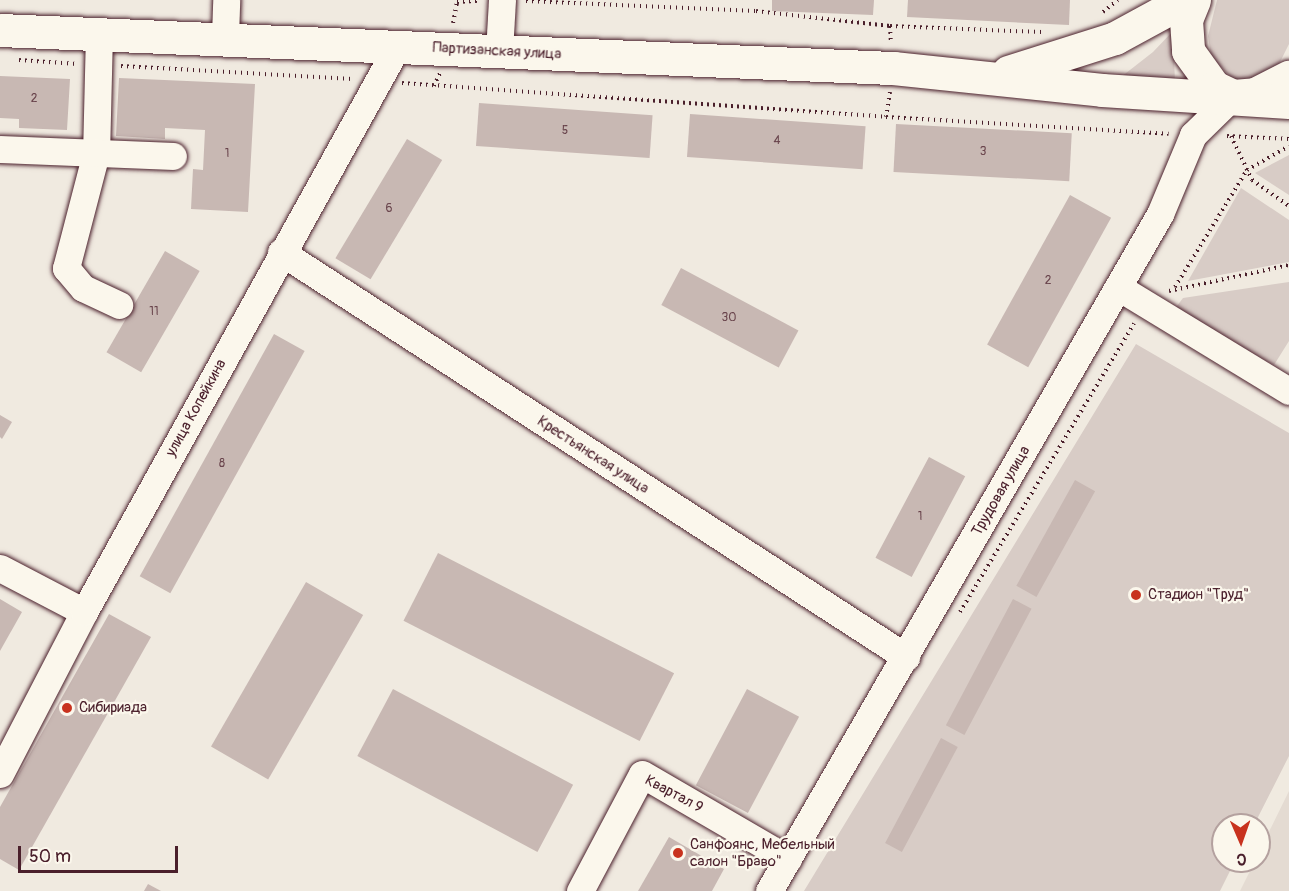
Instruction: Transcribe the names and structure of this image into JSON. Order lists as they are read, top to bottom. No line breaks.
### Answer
{"streets":{"main road":["Партизанская улица"],"street":["улица Копейкина","Крестьянская улица","Трудовая улица","Квартал 9"]},"crossings":[["Партизанская улица","улица Копейкина"],["Партизанская улица","Трудовая улица"],["улица Копейкина","Крестьянская улица"],["Крестьянская улица","Трудовая улица"],["Трудовая улица","Квартал 9"]],"places":["Стадион \"Труд\"","Сибириада","Санфоянс, Мебельный салон \"Браво\""],"house_numbers":["2","5","4","3","1","6","2","11","30","8","1"],"scale_bar":"50 m","north":"bottom"}
